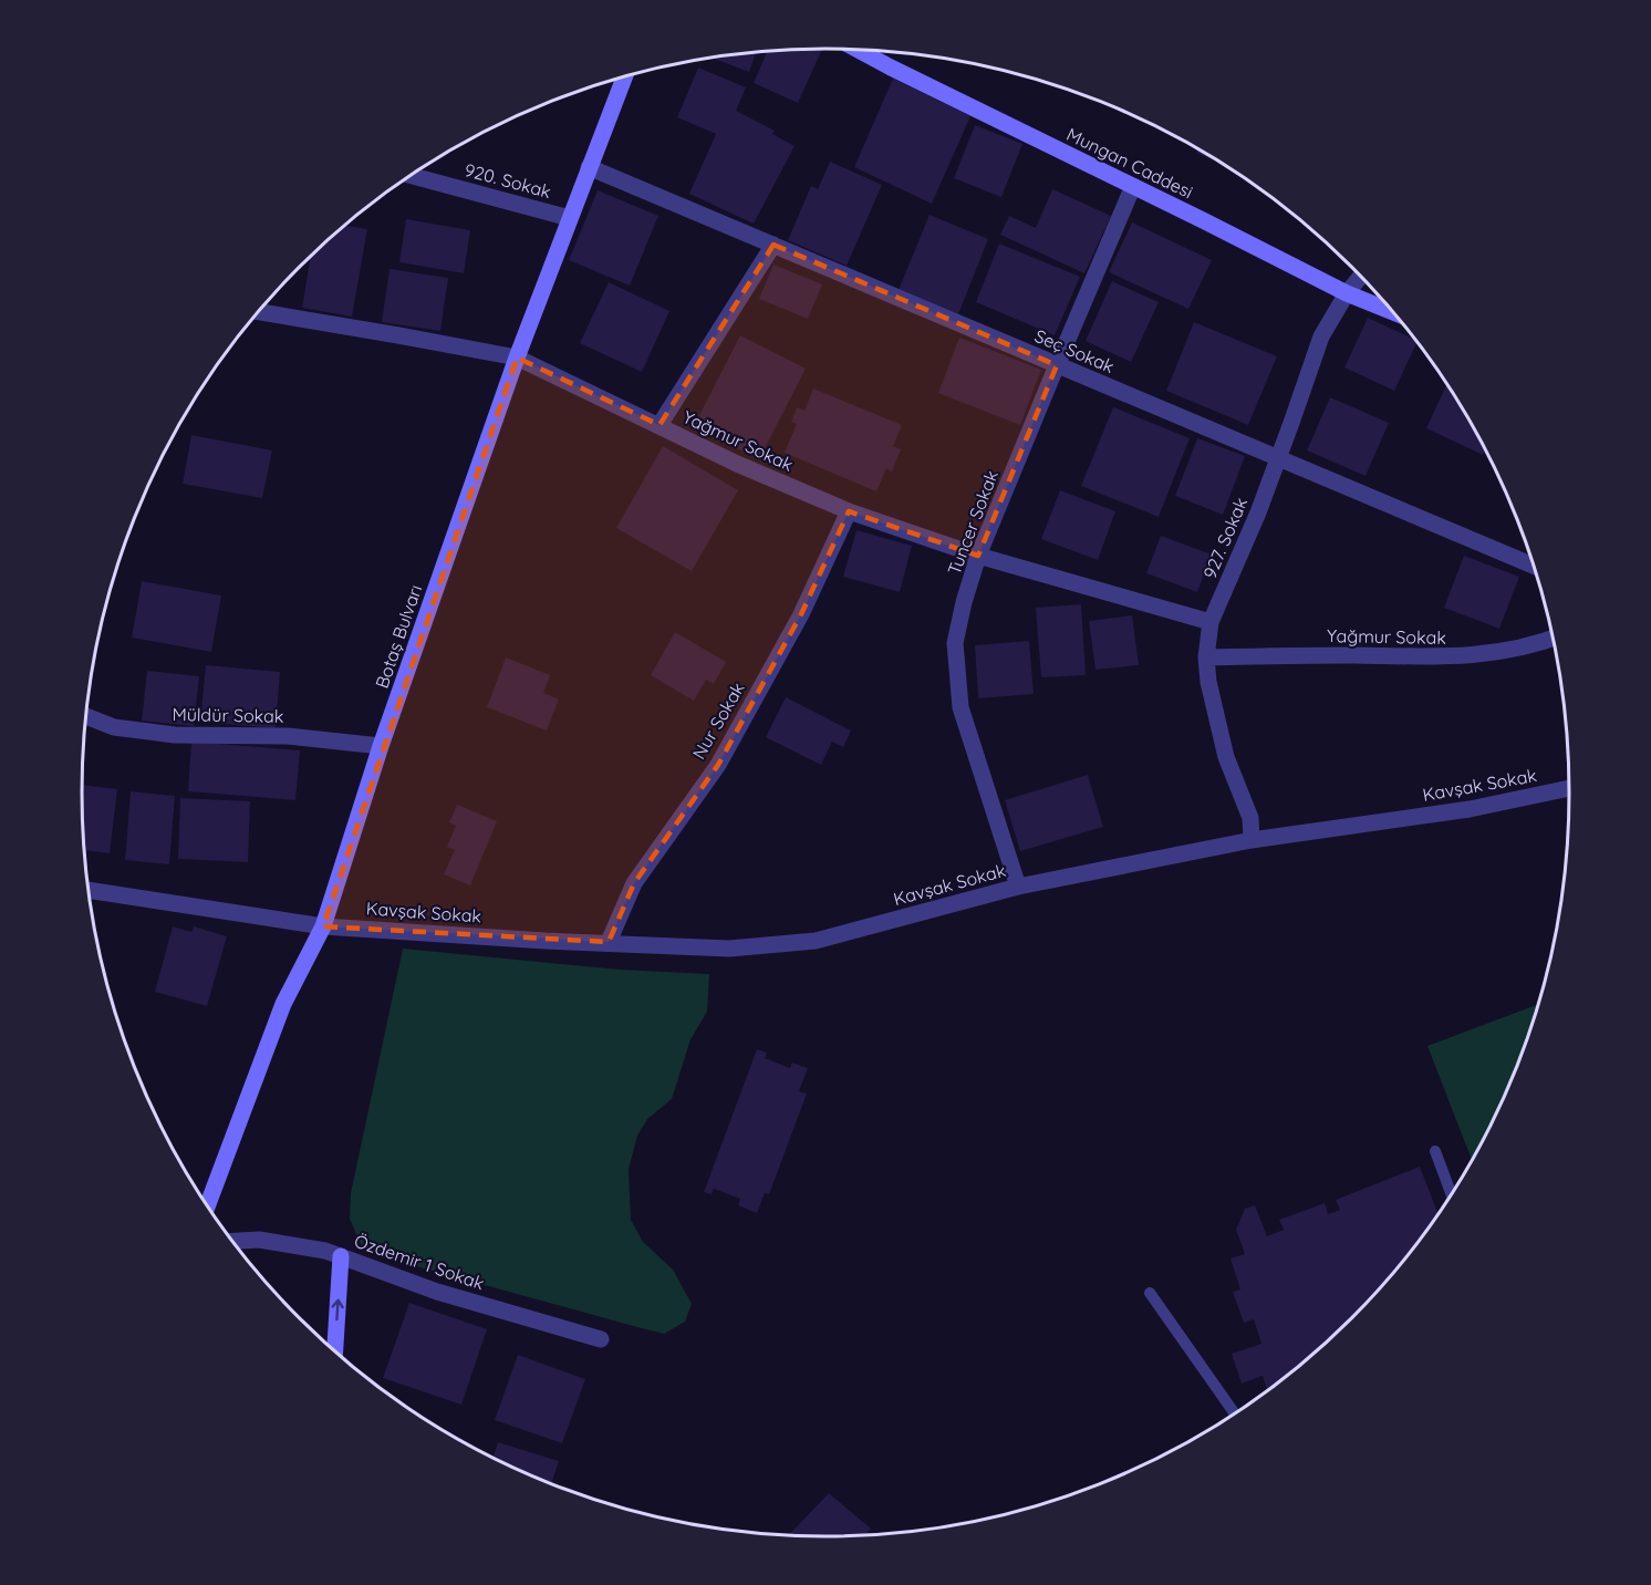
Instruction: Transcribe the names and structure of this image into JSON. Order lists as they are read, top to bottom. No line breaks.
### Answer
{"streets":{"street":["Mungan Caddesi","920. Sokak","Seç Sokak","Yağmur Sokak","Tuncer Sokak","927. Sokak","Botaş Bulvarı","Müldür Sokak","Nur Sokak","Kavşak Sokak","Özdemir 1 Sokak"]},"crossings":[["Mungan Caddesi","Tuncer Sokak"],["Mungan Caddesi","927. Sokak"],["920. Sokak","Botaş Bulvarı"],["Seç Sokak","Tuncer Sokak"],["Seç Sokak","927. Sokak"],["Seç Sokak","Botaş Bulvarı"],["Yağmur Sokak","Tuncer Sokak"],["Yağmur Sokak","927. Sokak"],["Yağmur Sokak","Botaş Bulvarı"],["Yağmur Sokak","Nur Sokak"],["Tuncer Sokak","Kavşak Sokak"],["927. Sokak","Kavşak Sokak"],["Botaş Bulvarı","Müldür Sokak"],["Botaş Bulvarı","Kavşak Sokak"],["Nur Sokak","Kavşak Sokak"]]}
